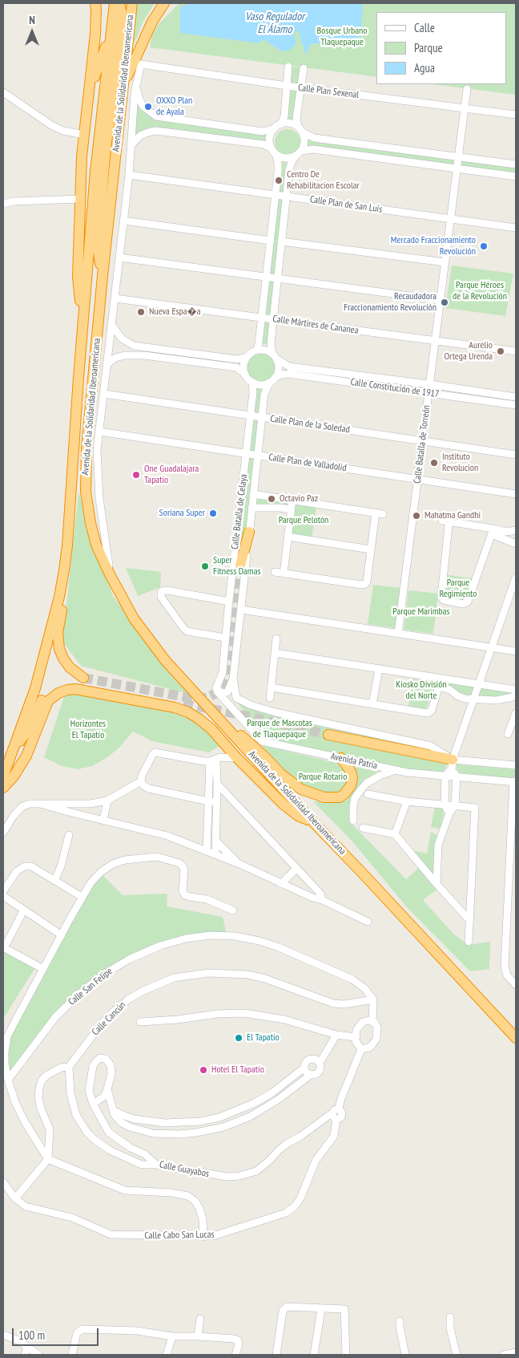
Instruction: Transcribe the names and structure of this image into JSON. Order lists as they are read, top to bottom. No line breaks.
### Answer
{"streets":{"highway":["Avenida de la Solidaridad Iberoamericana"],"street":["Calle Plan Sexenal","Calle Plan de San Luis","Calle Mártires de Cananea","Calle Constitución de 1917","Calle Plan de la Soledad","Calle Batalla de Torreón","Calle Plan de Valladolid","Calle Batalla de Celaya","Avenida Patria","Calle San Felipe","Calle Cancún","Calle Guayabos","Calle Cabo San Lucas"]},"crossings":[["Calle Plan Sexenal","Calle Batalla de Torreón"],["Calle Plan de San Luis","Calle Batalla de Torreón"],["Calle Mártires de Cananea","Calle Batalla de Torreón"],["Calle Constitución de 1917","Calle Batalla de Torreón"],["Calle Constitución de 1917","Calle Batalla de Celaya"],["Calle Plan de la Soledad","Calle Batalla de Torreón"],["Calle Plan de la Soledad","Calle Batalla de Celaya"],["Calle Batalla de Torreón","Calle Plan de Valladolid"],["Calle Plan de Valladolid","Calle Batalla de Celaya"],["Calle Batalla de Celaya","Avenida Patria"],["Calle San Felipe","Calle Cancún"],["Calle Guayabos","Calle Cabo San Lucas"]],"water":["Vaso Regulador El Álamo"],"parks":["Bosque Urbano Tlaquepaque","Parque Héroes de la Revolución","Parque Pelotón","Parque Regimiento","Parque Marimbas","Kiosko División del Norte","Parque de Mascotas de Tlaquepaque","Horizontes El Tapatío","Parque Rotario"],"places":["OXXO Plan de Ayala","Centro De Rehabilitacion Escolar","Mercado Fraccionamiento Revolución","Recaudadora Fraccionamiento Revolución","Nueva Espa�a","Aurelio Ortega Urenda","Instituto Revolucion","One Guadalajara Tapatío","Octavio Paz","Soriana Super","Mahatma Gandhi","Super Fitness Damas","El Tapatio","Hotel El Tapatío"],"legend":["Calle","Parque","Agua"],"scale_bar":"100 m","north":"top"}
